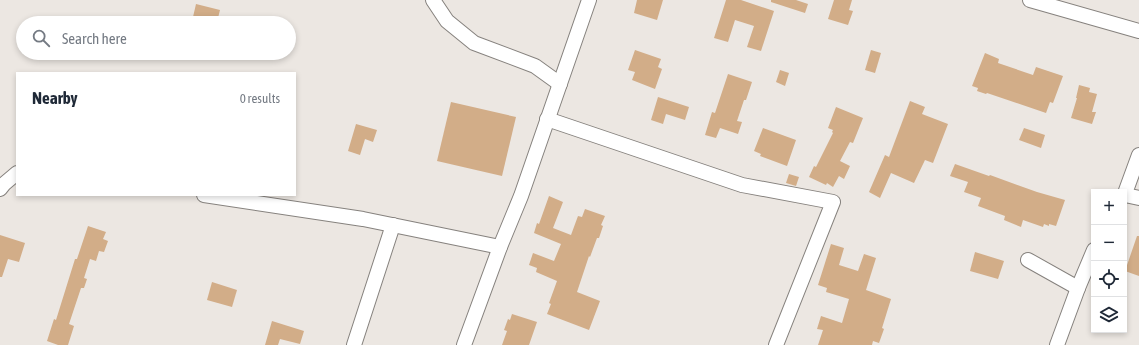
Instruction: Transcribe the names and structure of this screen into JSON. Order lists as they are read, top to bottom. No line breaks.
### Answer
{"page":{"search":"Search here","heading":["Nearby","0 results"],"map_buttons":["+","−"]}}
